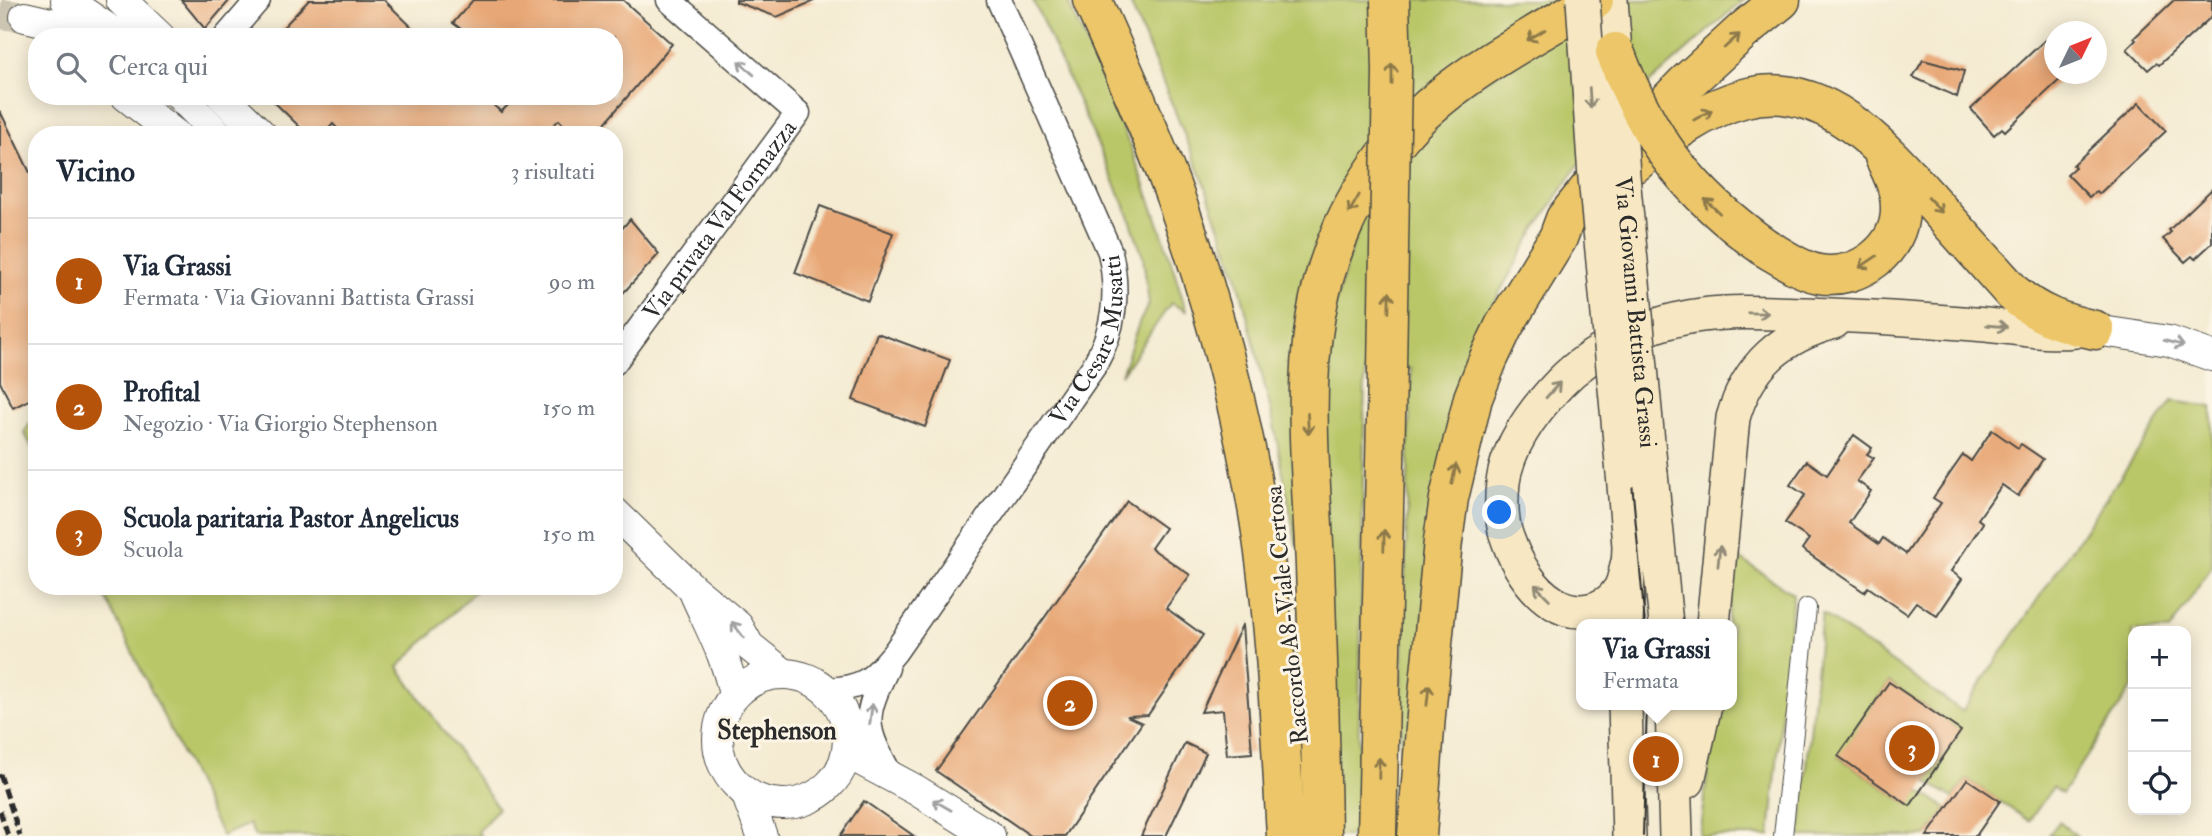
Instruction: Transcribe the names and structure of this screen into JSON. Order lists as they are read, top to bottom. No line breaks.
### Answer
{"streets":{"highway":["Raccordo A8-Viale Certosa"],"main road":["Via Giovanni Battista Grassi"],"street":["Via privata Val Formazza","Via Cesare Musatti"]},"districts":["Stephenson"],"north":"top right","page":{"search":"Cerca qui","heading":["Vicino","3 risultati"],"list":[{"mark":"1","name":"Via Grassi","note":"Fermata · Via Giovanni Battista Grassi","value":"90 m"},{"mark":"2","name":"Profital","note":"Negozio · Via Giorgio Stephenson","value":"150 m"},{"mark":"3","name":"Scuola paritaria Pastor Angelicus","note":"Scuola","value":"150 m"}],"popup":["Via Grassi","Fermata"],"map_buttons":["+","−"],"pins":["2","3","1"]}}
